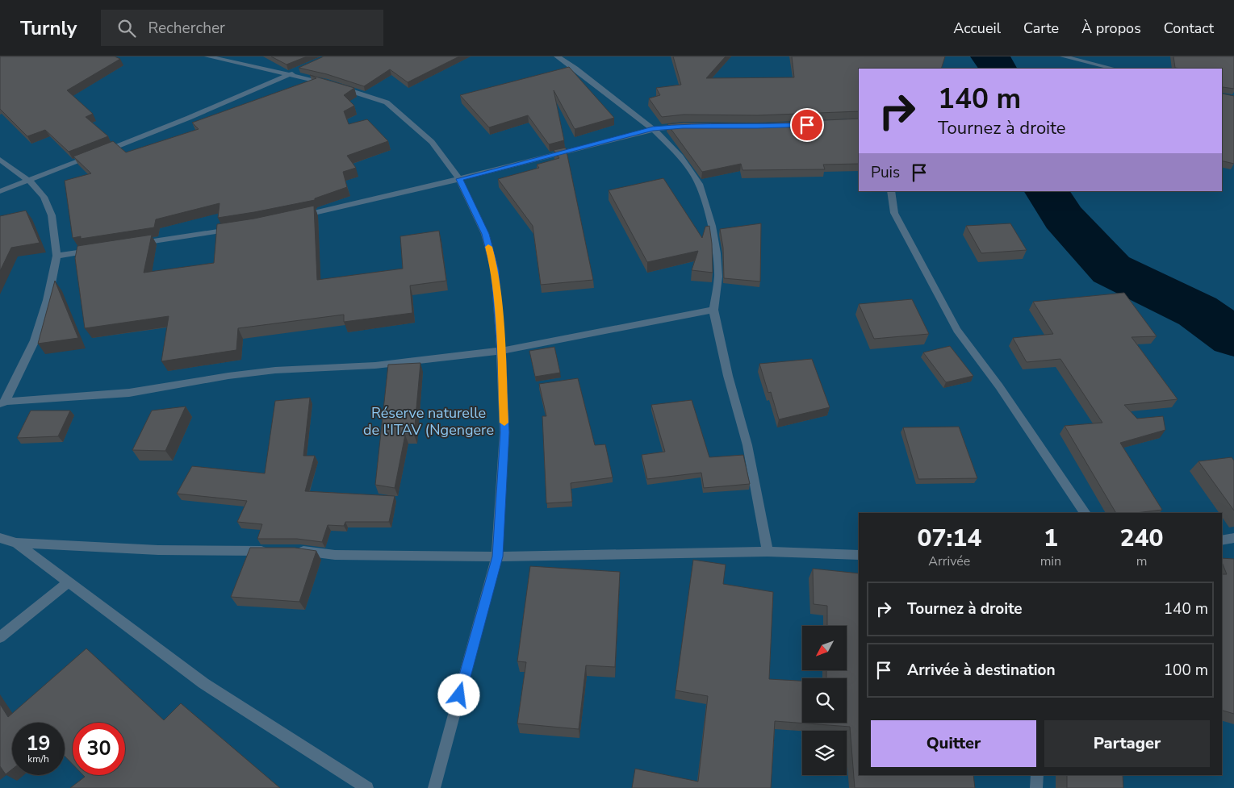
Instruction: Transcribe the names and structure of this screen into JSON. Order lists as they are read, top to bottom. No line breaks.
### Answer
{"parks":["Réserve naturelle de l'ITAV (Ngengere"],"north":"bottom left","page":{"header":"Turnly","search":"Rechercher","nav":["Accueil","Carte","À propos","Contact"],"turn":["140 m","Tournez à droite"],"then":"Puis","eta":["07:14","Arrivée","1","min","240","m"],"list":[{"name":"Tournez à droite","value":"140 m"},{"name":"Arrivée à destination","value":"100 m"}],"buttons":["Quitter","Partager"],"speed":"19 km/h","limit":"30"}}
